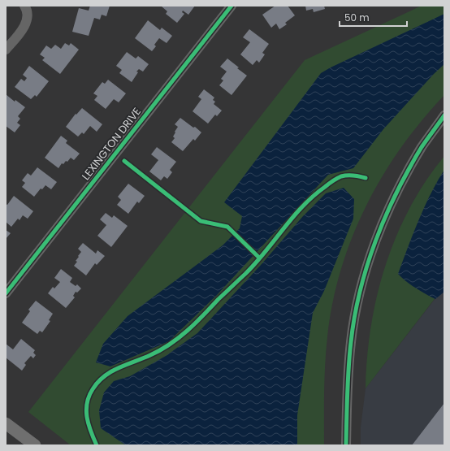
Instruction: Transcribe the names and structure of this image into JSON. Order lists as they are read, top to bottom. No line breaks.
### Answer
{"streets":{"street":["LEXINGTON DRIVE"]},"scale_bar":"50 m"}
